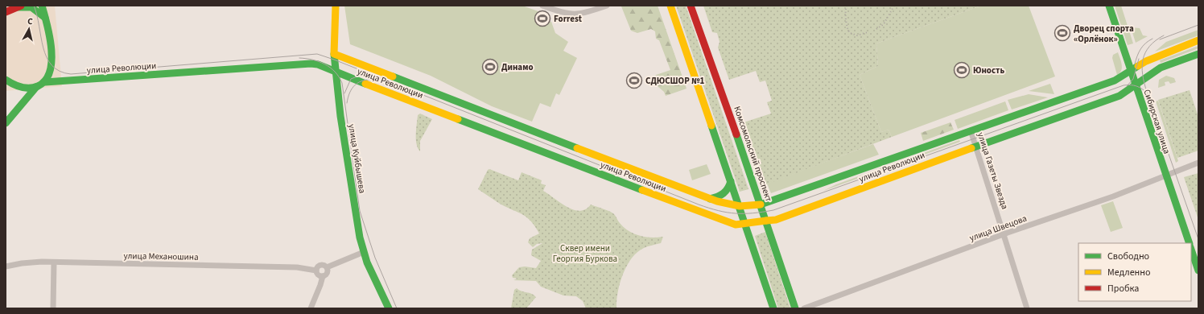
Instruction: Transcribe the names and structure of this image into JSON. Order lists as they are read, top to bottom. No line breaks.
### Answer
{"streets":{"main road":["улица Революции","Сибирская улица","Комсомольский проспект","улица Куйбышева"],"street":["улица Газеты Звезда","улица Швецова","улица Механошина"]},"crossings":[["улица Революции","Сибирская улица"],["улица Революции","Комсомольский проспект"],["улица Революции","улица Куйбышева"],["улица Революции","улица Газеты Звезда"],["Сибирская улица","улица Швецова"],["улица Куйбышева","улица Механошина"],["улица Газеты Звезда","улица Швецова"]],"parks":["Сквер имени Георгия Буркова"],"places":{"sports":["Forrest","Дворец спорта «Орлёнок»","Динамо","Юность","СДЮСШОР №1"]},"legend":["Свободно","Медленно","Пробка"],"north":"top"}
